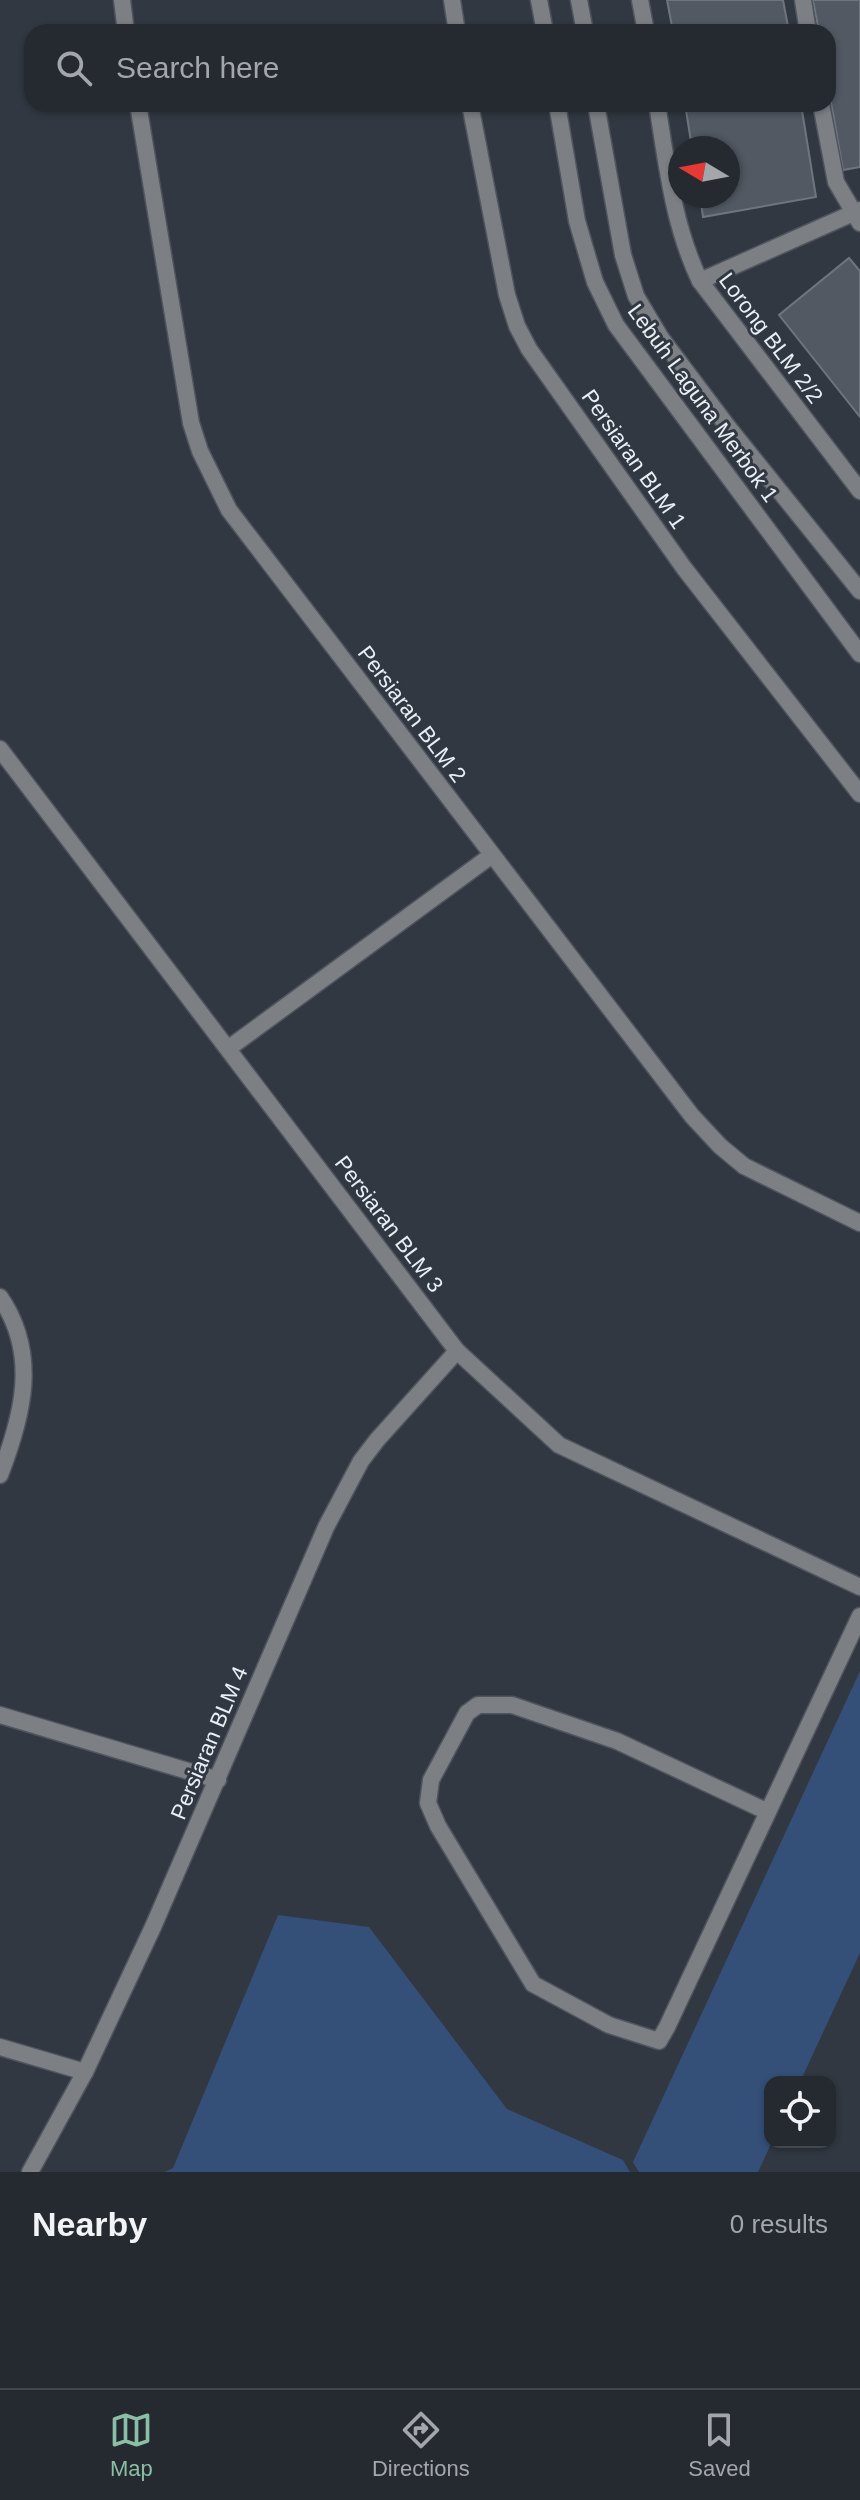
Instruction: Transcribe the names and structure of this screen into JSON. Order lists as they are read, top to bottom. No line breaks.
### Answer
{"streets":{"street":["Lorong BLM 2/2","Lebuh Laguna Merbok 1","Persiaran BLM 1","Persiaran BLM 2","Persiaran BLM 3","Persiaran BLM 4"]},"crossings":[["Persiaran BLM 3","Persiaran BLM 4"]],"north":"left","page":{"search":"Search here","heading":["Nearby","0 results"],"nav":["Map","Directions","Saved"]}}
